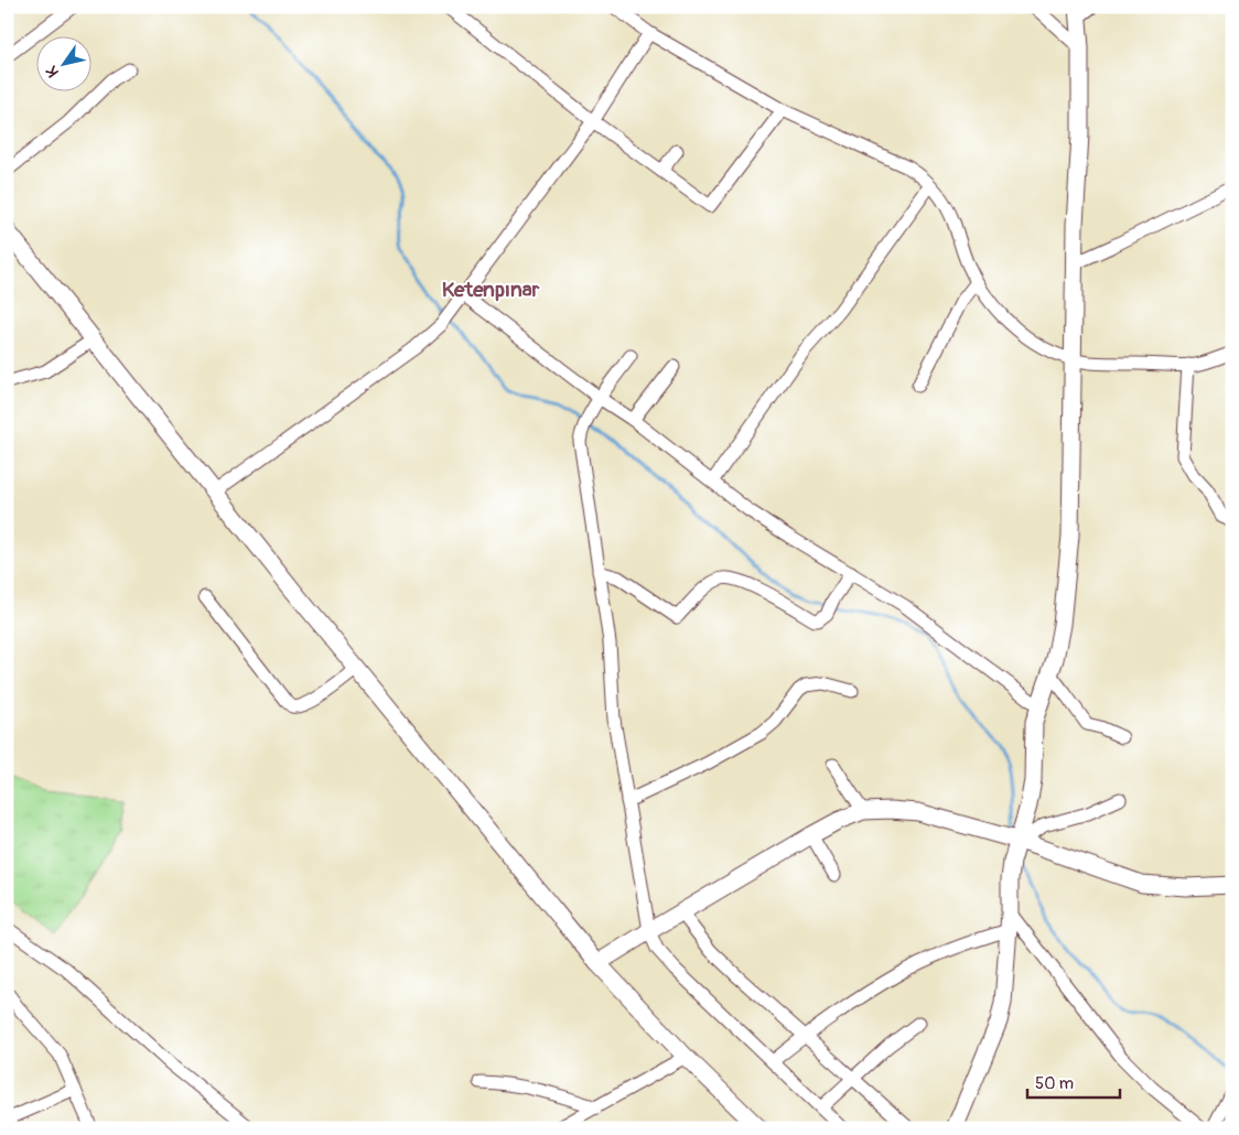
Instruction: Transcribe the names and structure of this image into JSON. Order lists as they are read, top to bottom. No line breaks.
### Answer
{"districts":["Ketenpınar"],"scale_bar":"50 m","north":"bottom left"}
